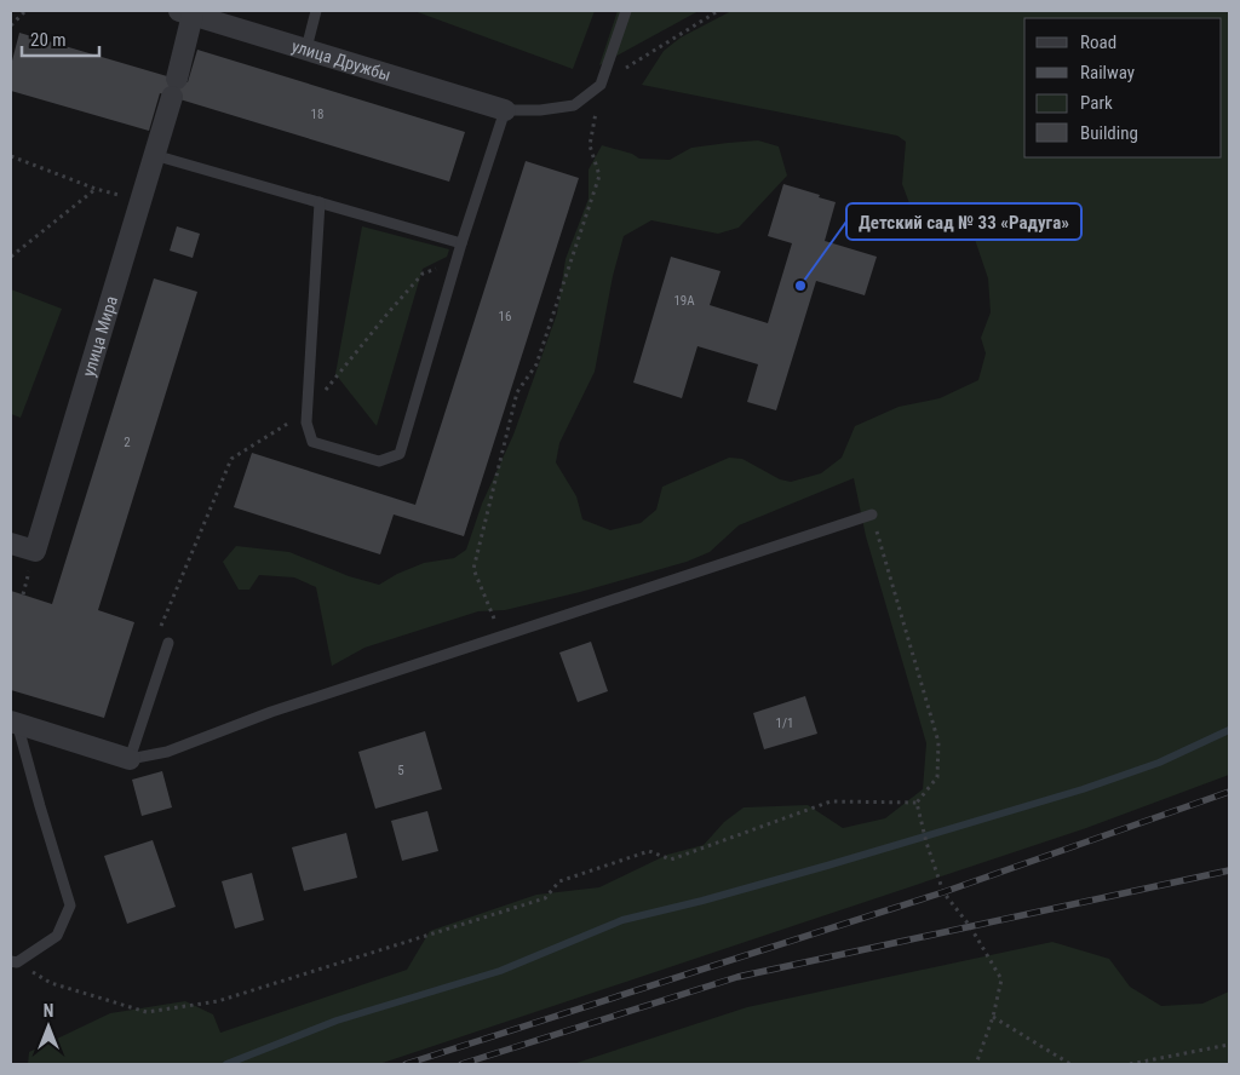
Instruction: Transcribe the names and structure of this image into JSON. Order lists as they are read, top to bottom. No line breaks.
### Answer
{"streets":{"street":["улица Дружбы","улица Мира"]},"crossings":[["улица Дружбы","улица Мира"]],"places":["Детский сад № 33 «Радуга»"],"house_numbers":["18","19А","16","2","1/1","5"],"legend":["Road","Railway","Park","Building"],"scale_bar":"20 m","north":"top"}
